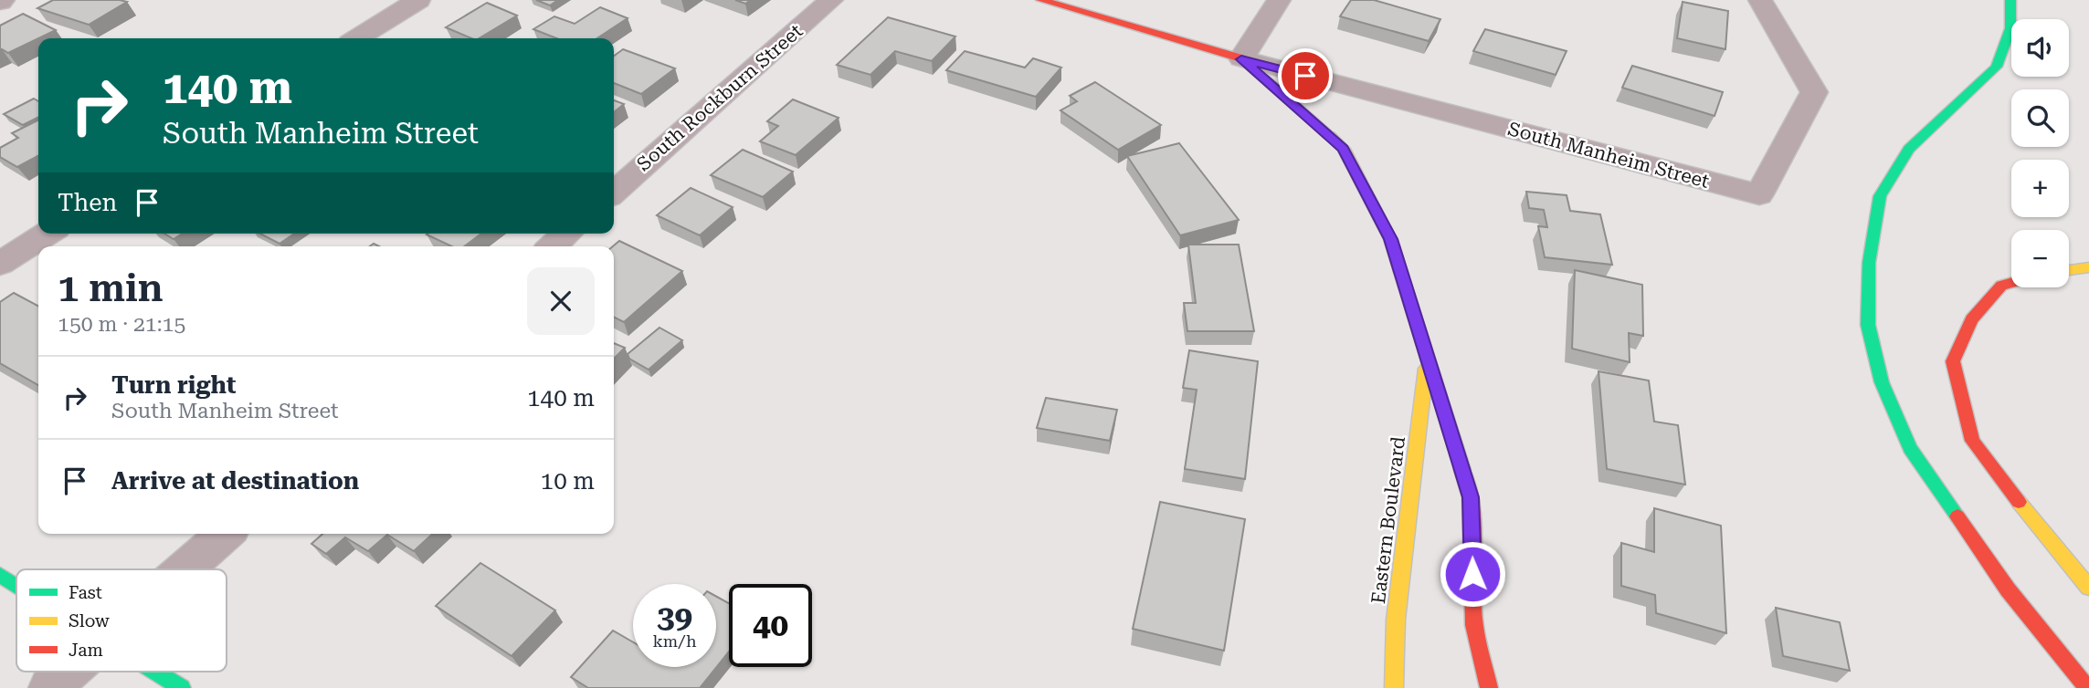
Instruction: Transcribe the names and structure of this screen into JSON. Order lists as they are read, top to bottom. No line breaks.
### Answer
{"streets":{"main road":["Eastern Boulevard"],"street":["South Rockburn Street","South Manheim Street"]},"crossings":[["South Manheim Street","Eastern Boulevard"]],"legend":["Fast","Slow","Jam"],"page":{"map_buttons":["+","−"],"turn":["140 m","South Manheim Street"],"then":"Then","heading":["1 min","150 m · 21:15"],"list":[{"name":"Turn right","note":"South Manheim Street","value":"140 m"},{"name":"Arrive at destination","value":"10 m"}],"speed":"39 km/h","limit":"40"}}
